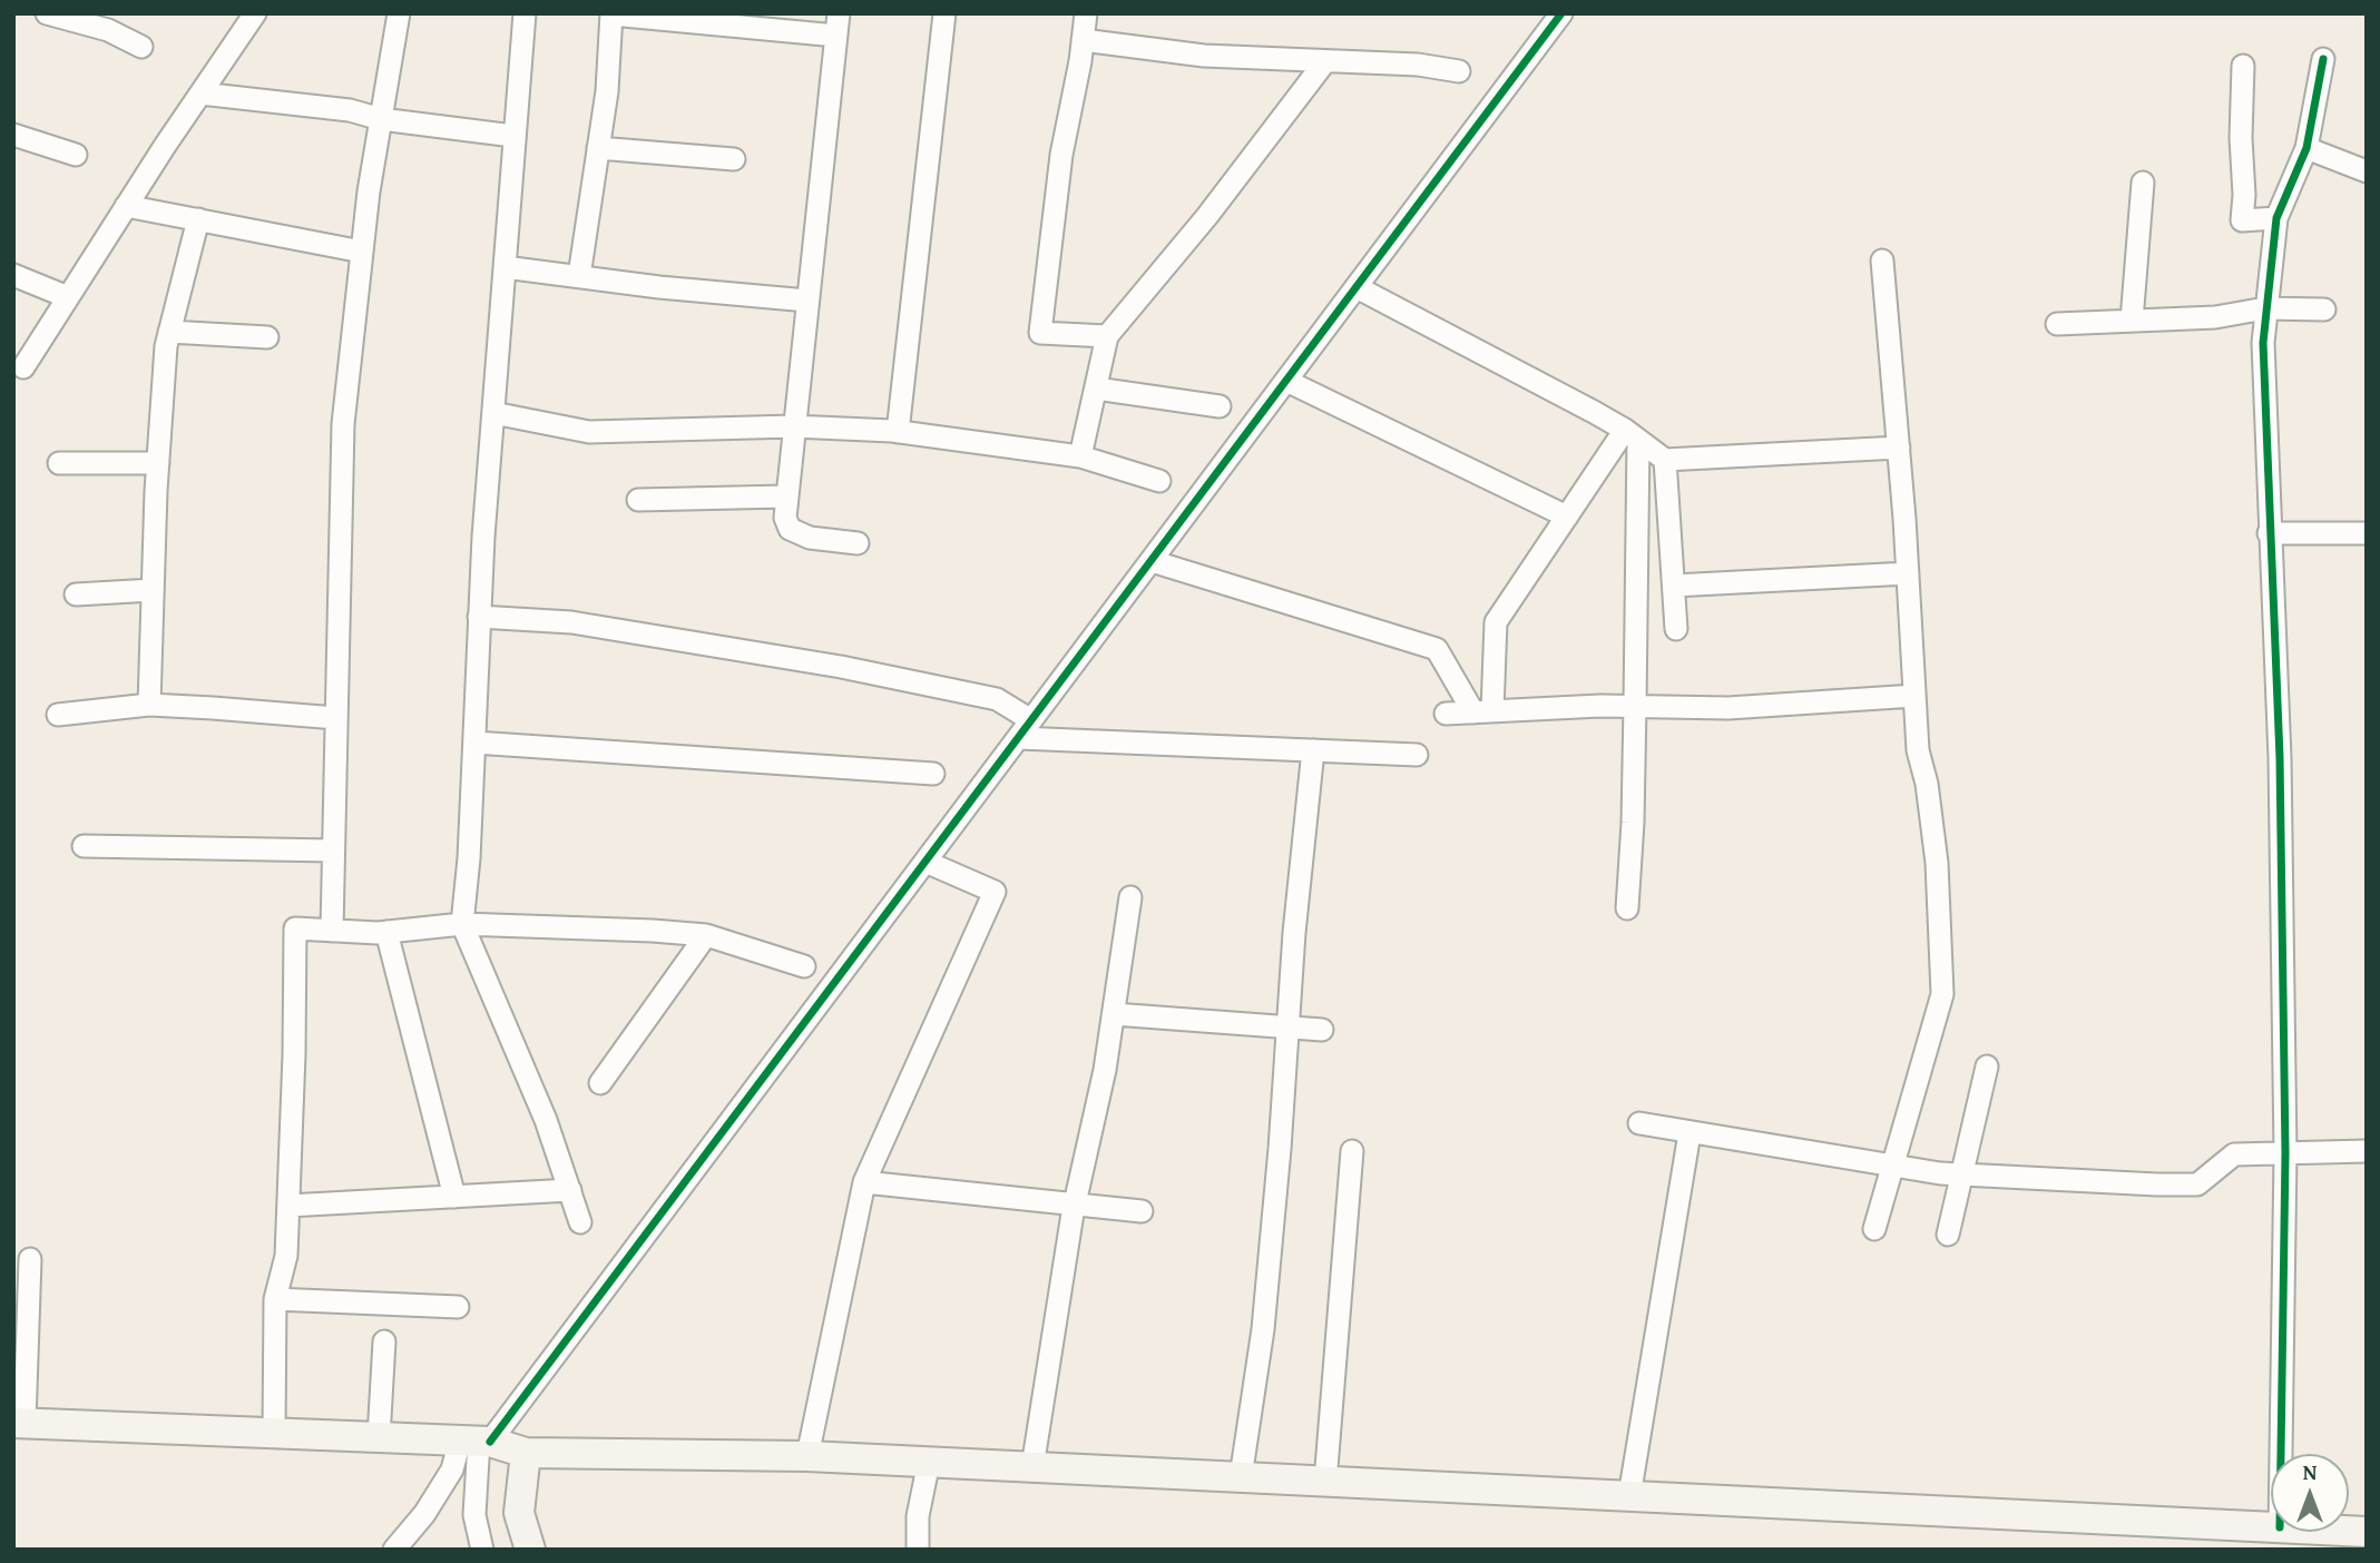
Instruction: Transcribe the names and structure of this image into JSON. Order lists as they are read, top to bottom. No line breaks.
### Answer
{"north":"top"}
